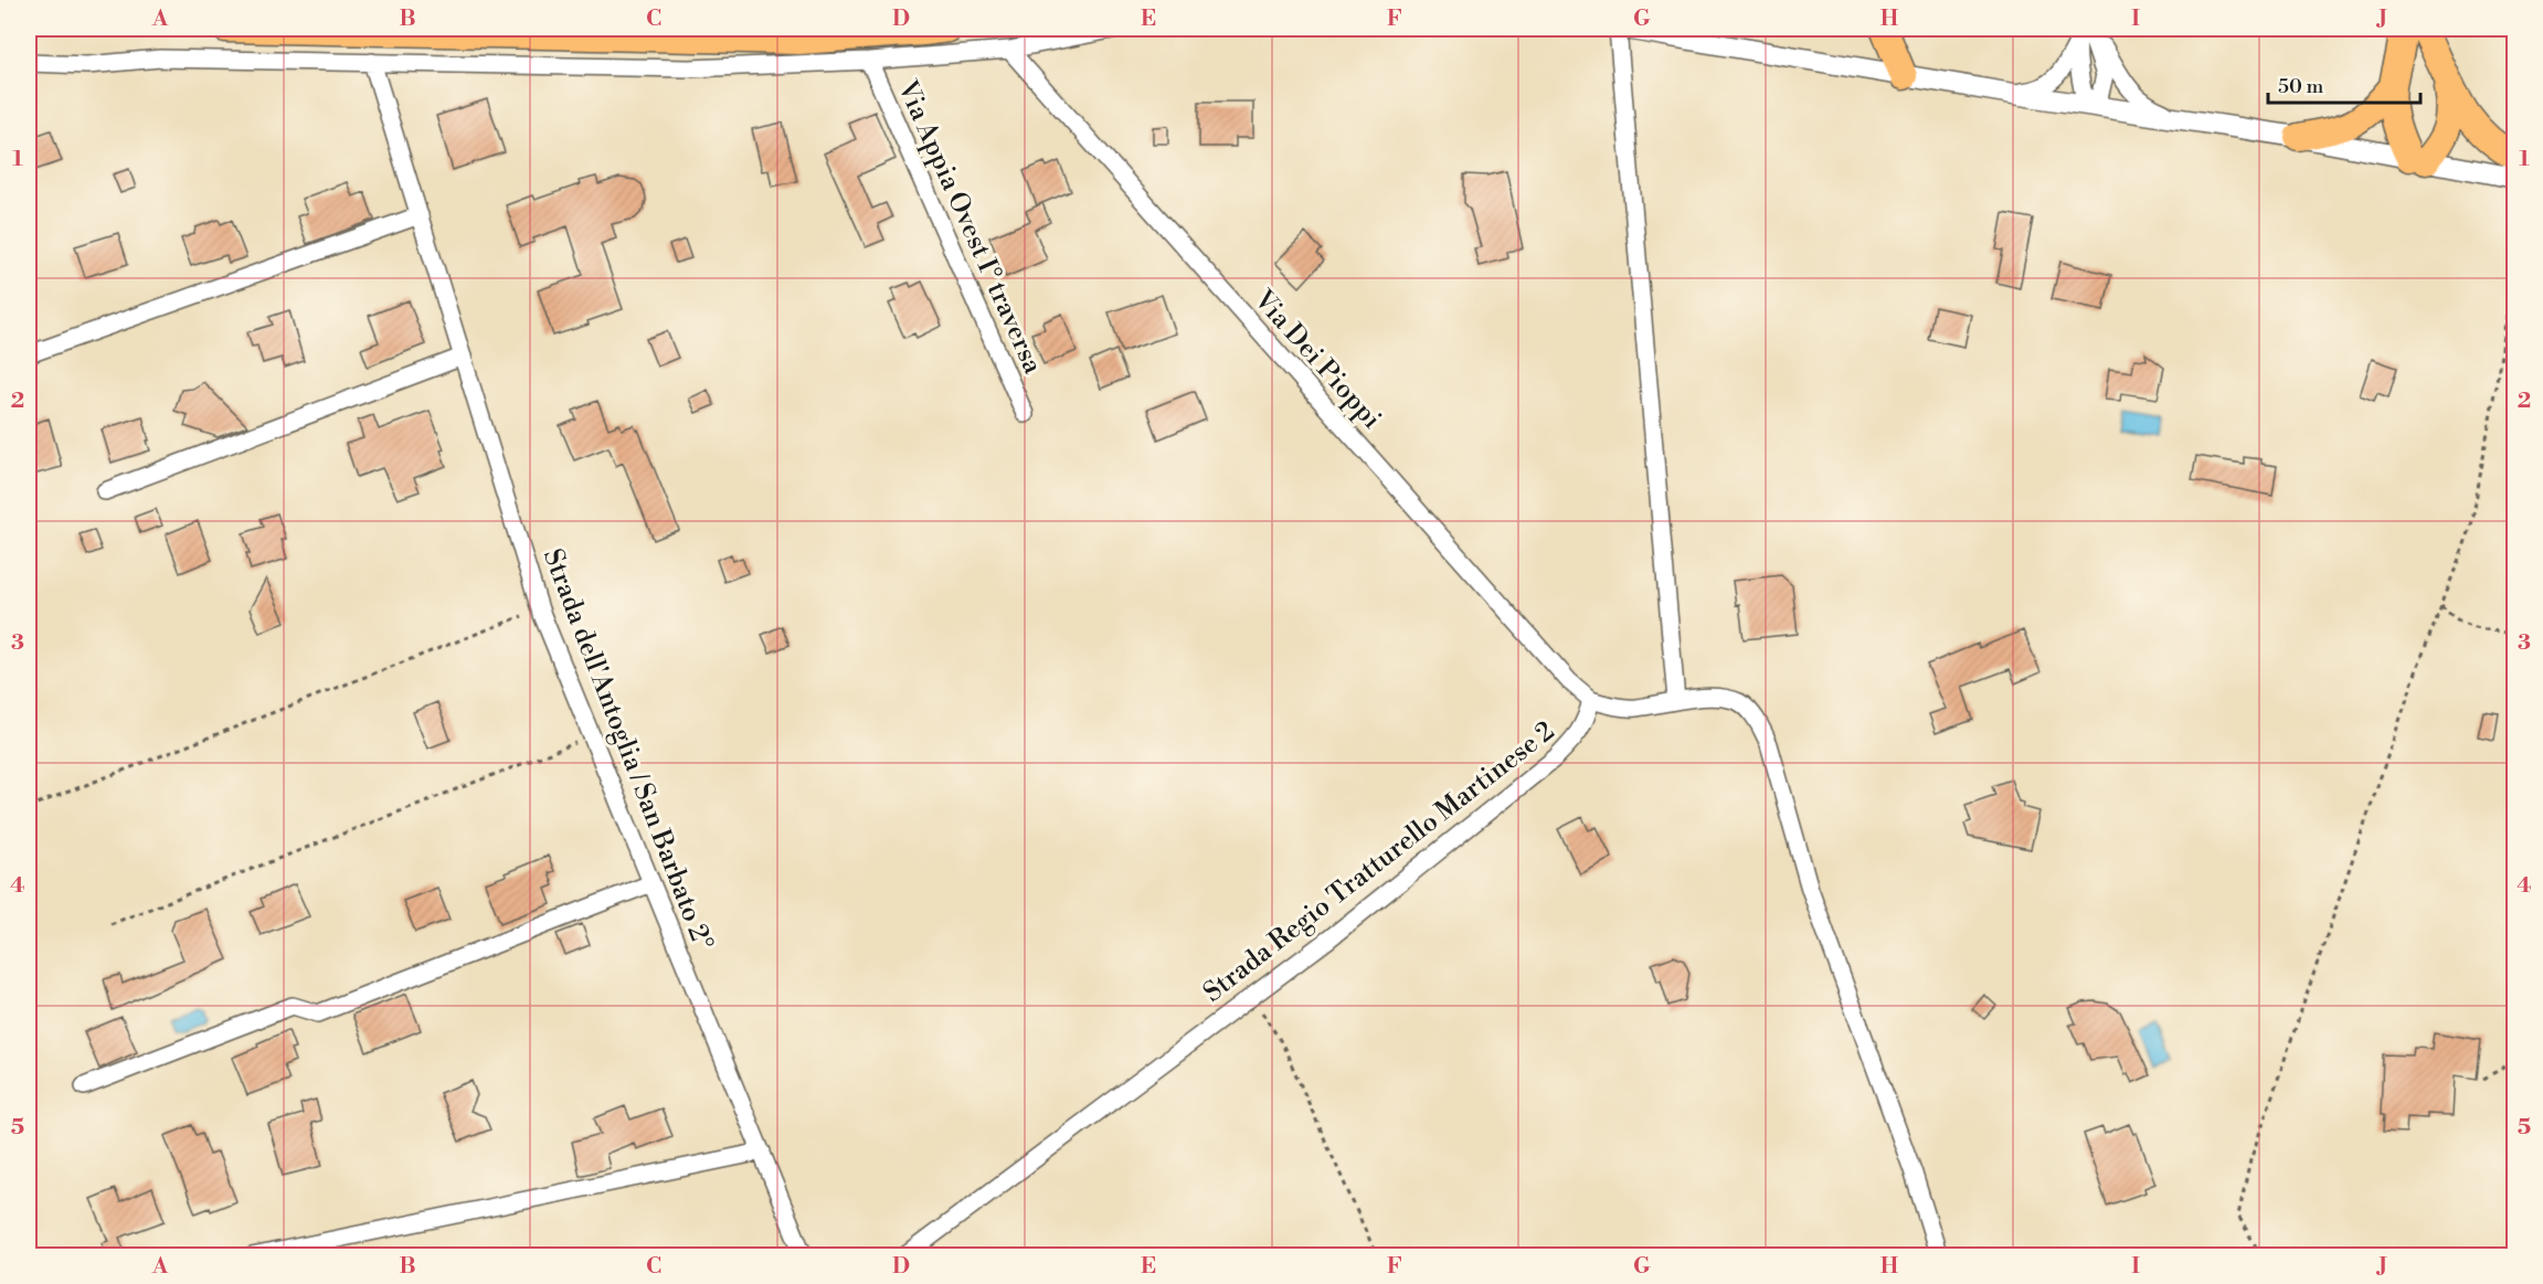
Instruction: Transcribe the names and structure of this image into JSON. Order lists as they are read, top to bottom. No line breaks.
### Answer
{"streets":{"street":["Via Appia Ovest I° traversa","Via Dei Pioppi","Strada dell'Antoglia / San Barbato 2°","Strada Regio Tratturello Martinese 2"]},"crossings":[["Via Dei Pioppi","Strada Regio Tratturello Martinese 2"]],"scale_bar":"50 m","grid":{"columns":["A","B","C","D","E","F","G","H","I","J"],"rows":["1","2","3","4","5"]}}
